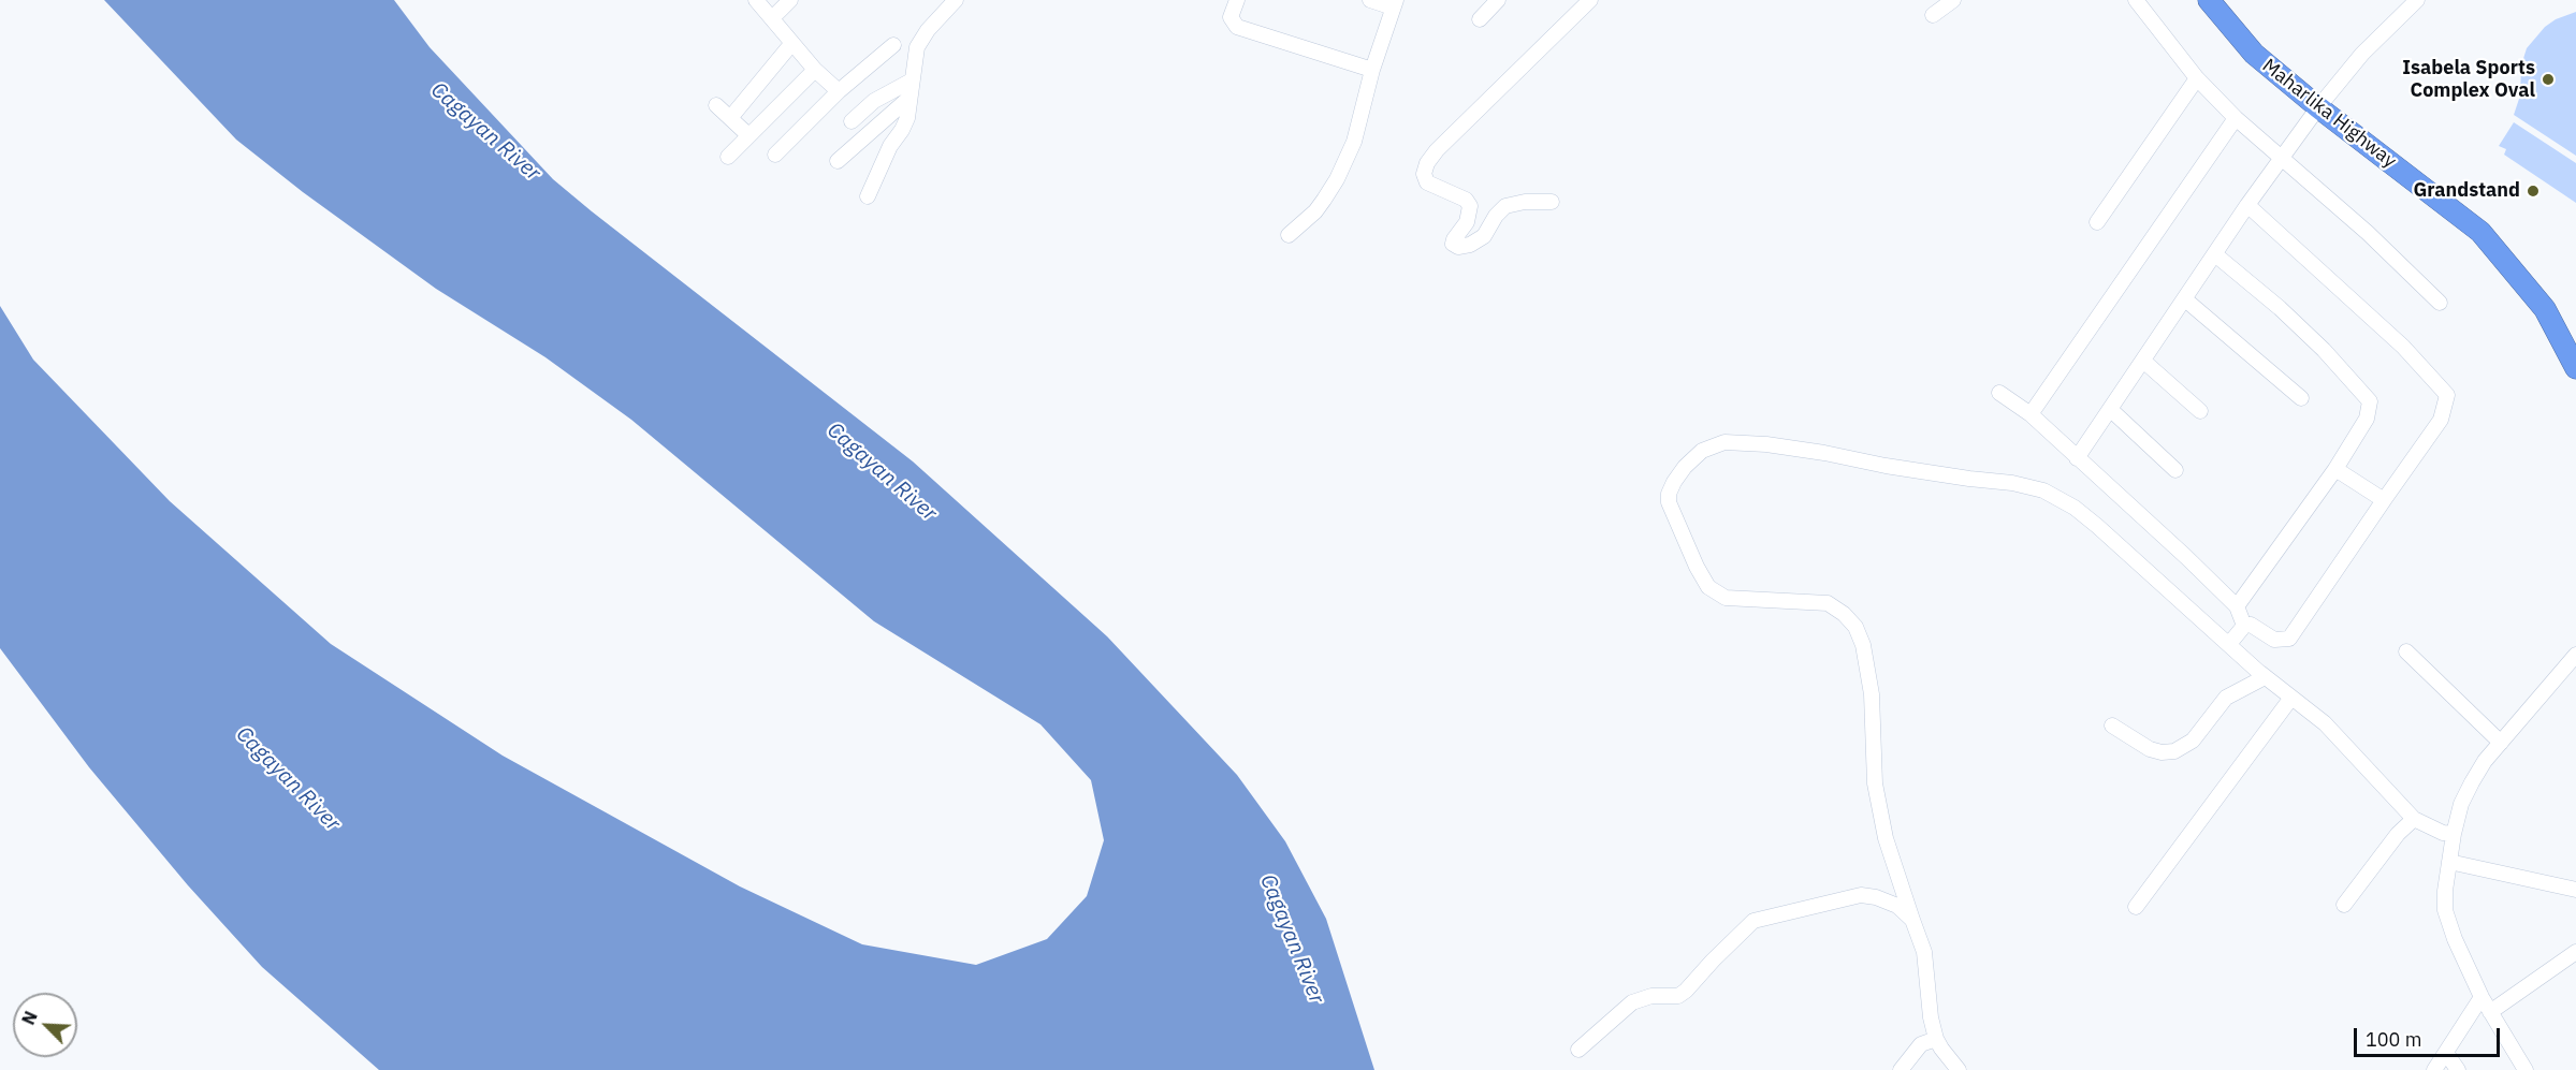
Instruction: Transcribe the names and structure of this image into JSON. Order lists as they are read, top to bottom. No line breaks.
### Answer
{"streets":{"highway":["Maharlika Highway"]},"water":["Cagayan River"],"places":["Isabela Sports Complex Oval","Grandstand"],"scale_bar":"100 m","north":"top left"}
